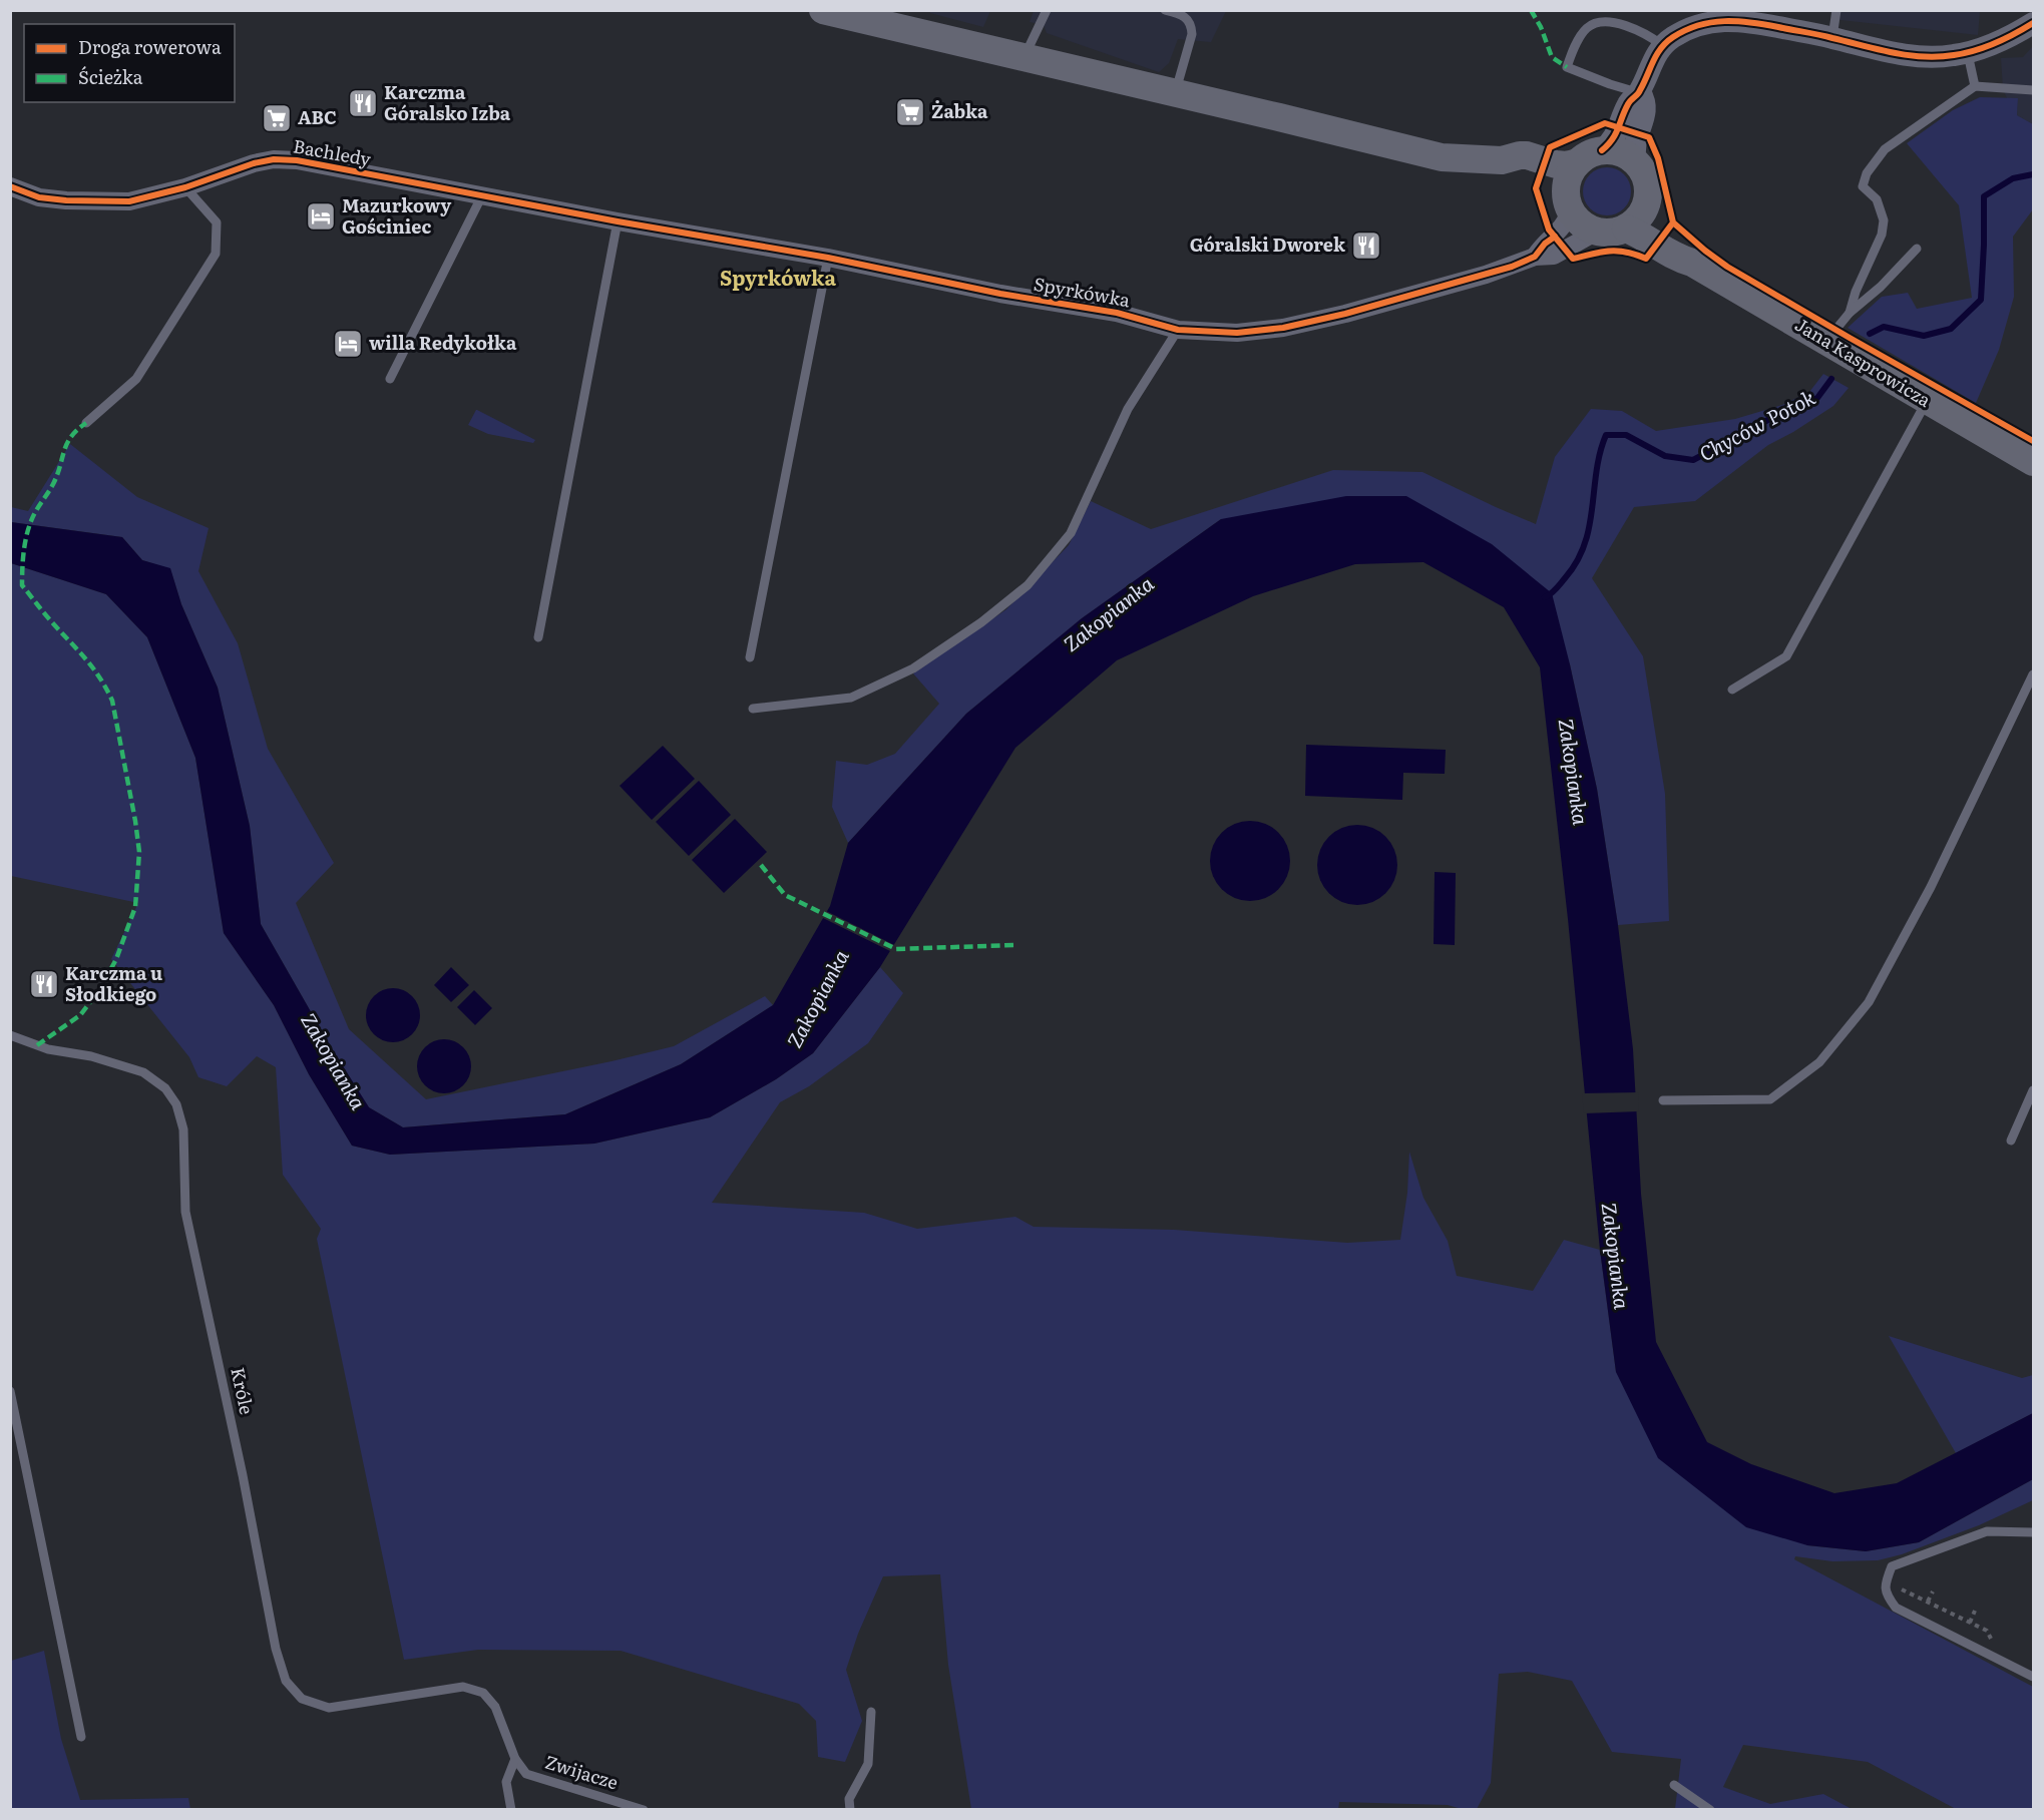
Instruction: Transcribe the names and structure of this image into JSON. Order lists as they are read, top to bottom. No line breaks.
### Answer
{"streets":{"main road":["Jana Kasprowicza"],"street":["Bachledy","Spyrkówka"],"lane":["Króle","Zwijacze"]},"crossings":[["Bachledy","Spyrkówka"],["Spyrkówka","Jana Kasprowicza"],["Króle","Zwijacze"]],"districts":["Spyrkówka"],"water":["Chyców Potok","Zakopianka"],"places":{"restaurant":["Karczma Góralsko Izba","Góralski Dworek","Karczma u Słodkiego"],"supermarket":["Żabka","ABC"],"hotel":["Mazurkowy Gościniec","willa Redykołka"]},"legend":["Droga rowerowa","Ścieżka"]}
